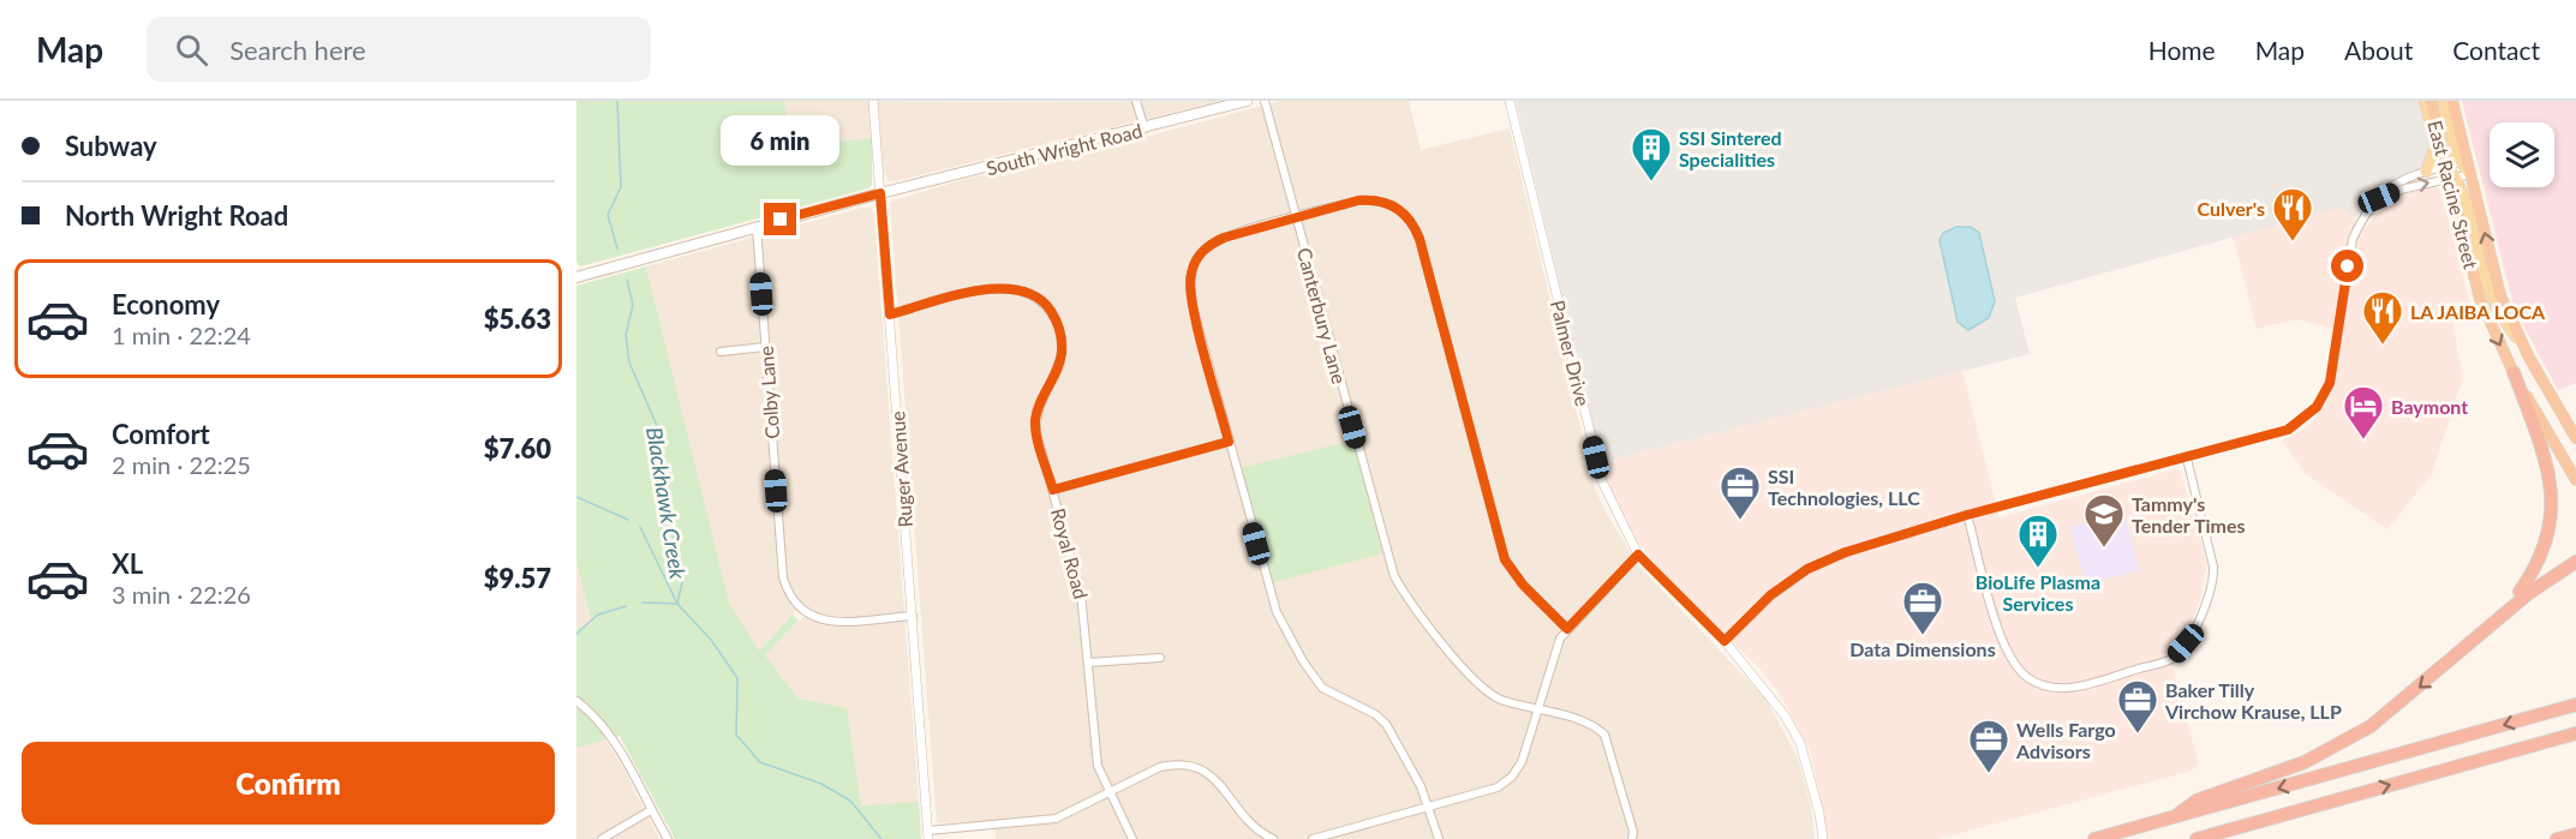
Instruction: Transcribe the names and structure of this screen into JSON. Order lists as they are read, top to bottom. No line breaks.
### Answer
{"streets":{"highway":["East Racine Street"],"main road":["South Wright Road"],"street":["Canterbury Lane","Palmer Drive","Colby Lane","Ruger Avenue","Royal Road"]},"crossings":[["South Wright Road","Colby Lane"],["South Wright Road","Ruger Avenue"],["Colby Lane","Ruger Avenue"],["Ruger Avenue","Royal Road"]],"water":["Blackhawk Creek"],"places":{"building":["SSI Sintered Specialities","BioLife Plasma Services"],"restaurant":["Culver's","LA JAIBA LOCA"],"hotel":["Baymont"],"office":["SSI Technologies, LLC","Data Dimensions","Baker Tilly Virchow Krause, LLP","Wells Fargo Advisors"],"school or university":["Tammy's Tender Times"]},"page":{"header":"Map","search":"Search here","nav":["Home","Map","About","Contact"],"banner":["Subway","North Wright Road"],"bubble":"6 min","list":[{"name":"Economy","note":"1 min · 22:24","value":"$5.63"},{"name":"Comfort","note":"2 min · 22:25","value":"$7.60"},{"name":"XL","note":"3 min · 22:26","value":"$9.57"}],"buttons":"Confirm"}}
